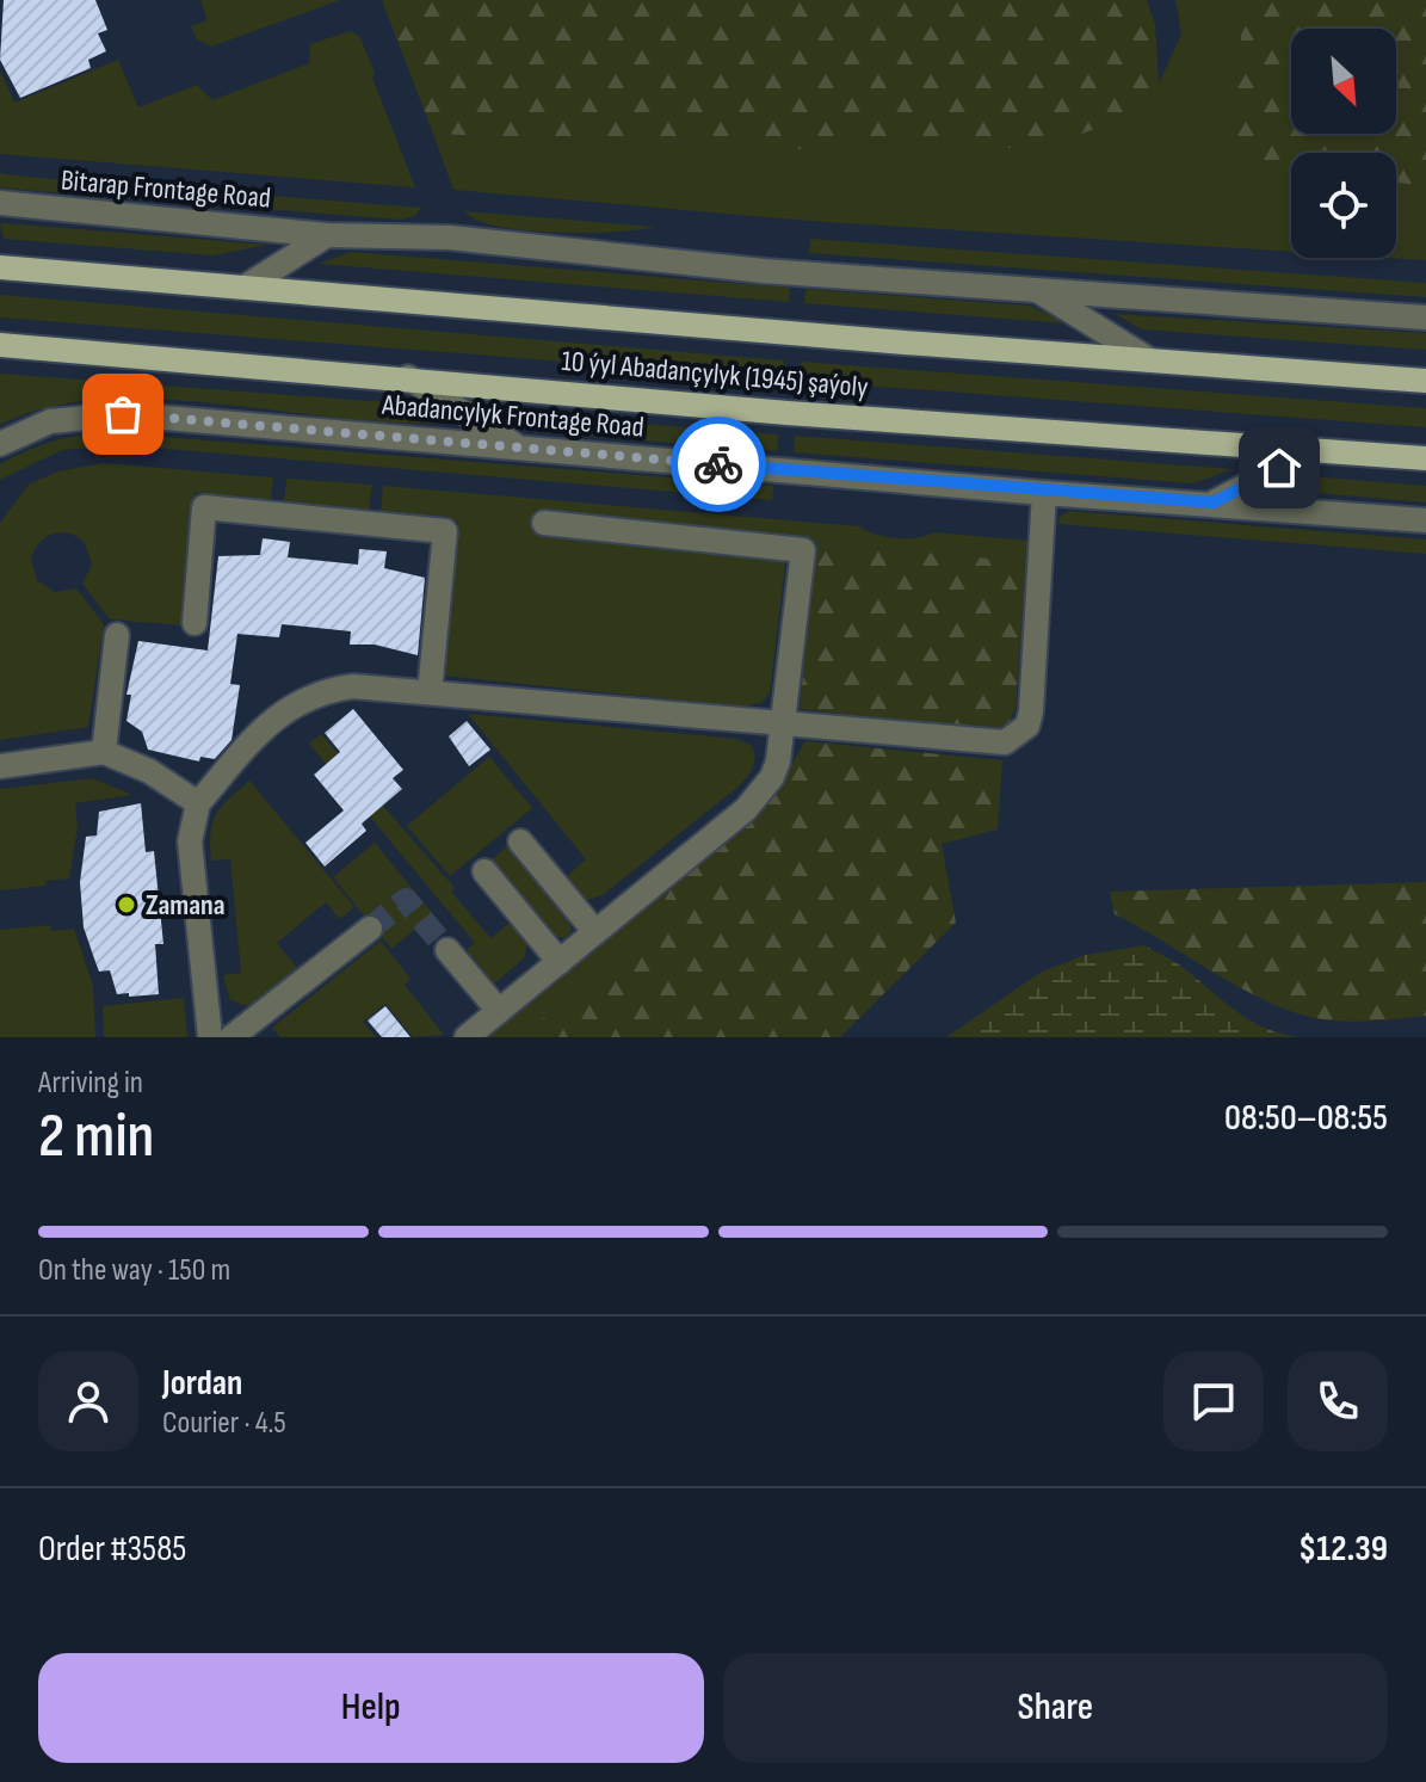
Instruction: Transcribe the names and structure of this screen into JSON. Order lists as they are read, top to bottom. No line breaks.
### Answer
{"streets":{"main road":["10 ýyl Abadançylyk (1945) şaýoly"],"street":["Bitarap Frontage Road","Abadancylyk Frontage Road"]},"places":["Zamana"],"north":"bottom right","page":{"heading":["2 min","Arriving in","08:50–08:55"],"panel":["Jordan","Courier · 4.5","Order #3585","$12.39"],"bar":"On the way · 150 m","buttons":["Help","Share"]}}
